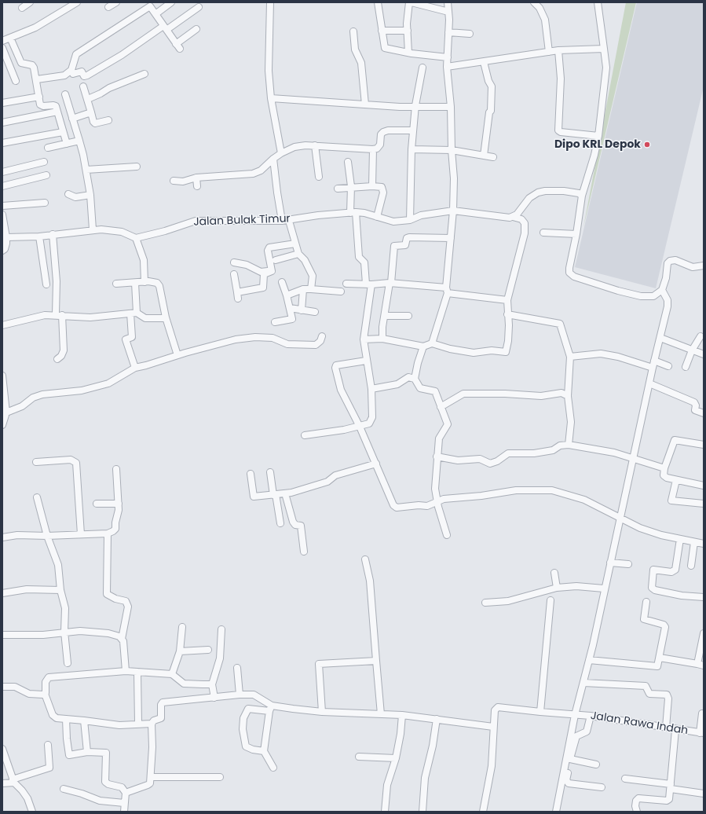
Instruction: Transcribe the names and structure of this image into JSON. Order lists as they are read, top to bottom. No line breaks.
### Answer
{"streets":{"street":["Jalan Bulak Timur","Jalan Rawa Indah"]},"places":["Dipo KRL Depok"]}
